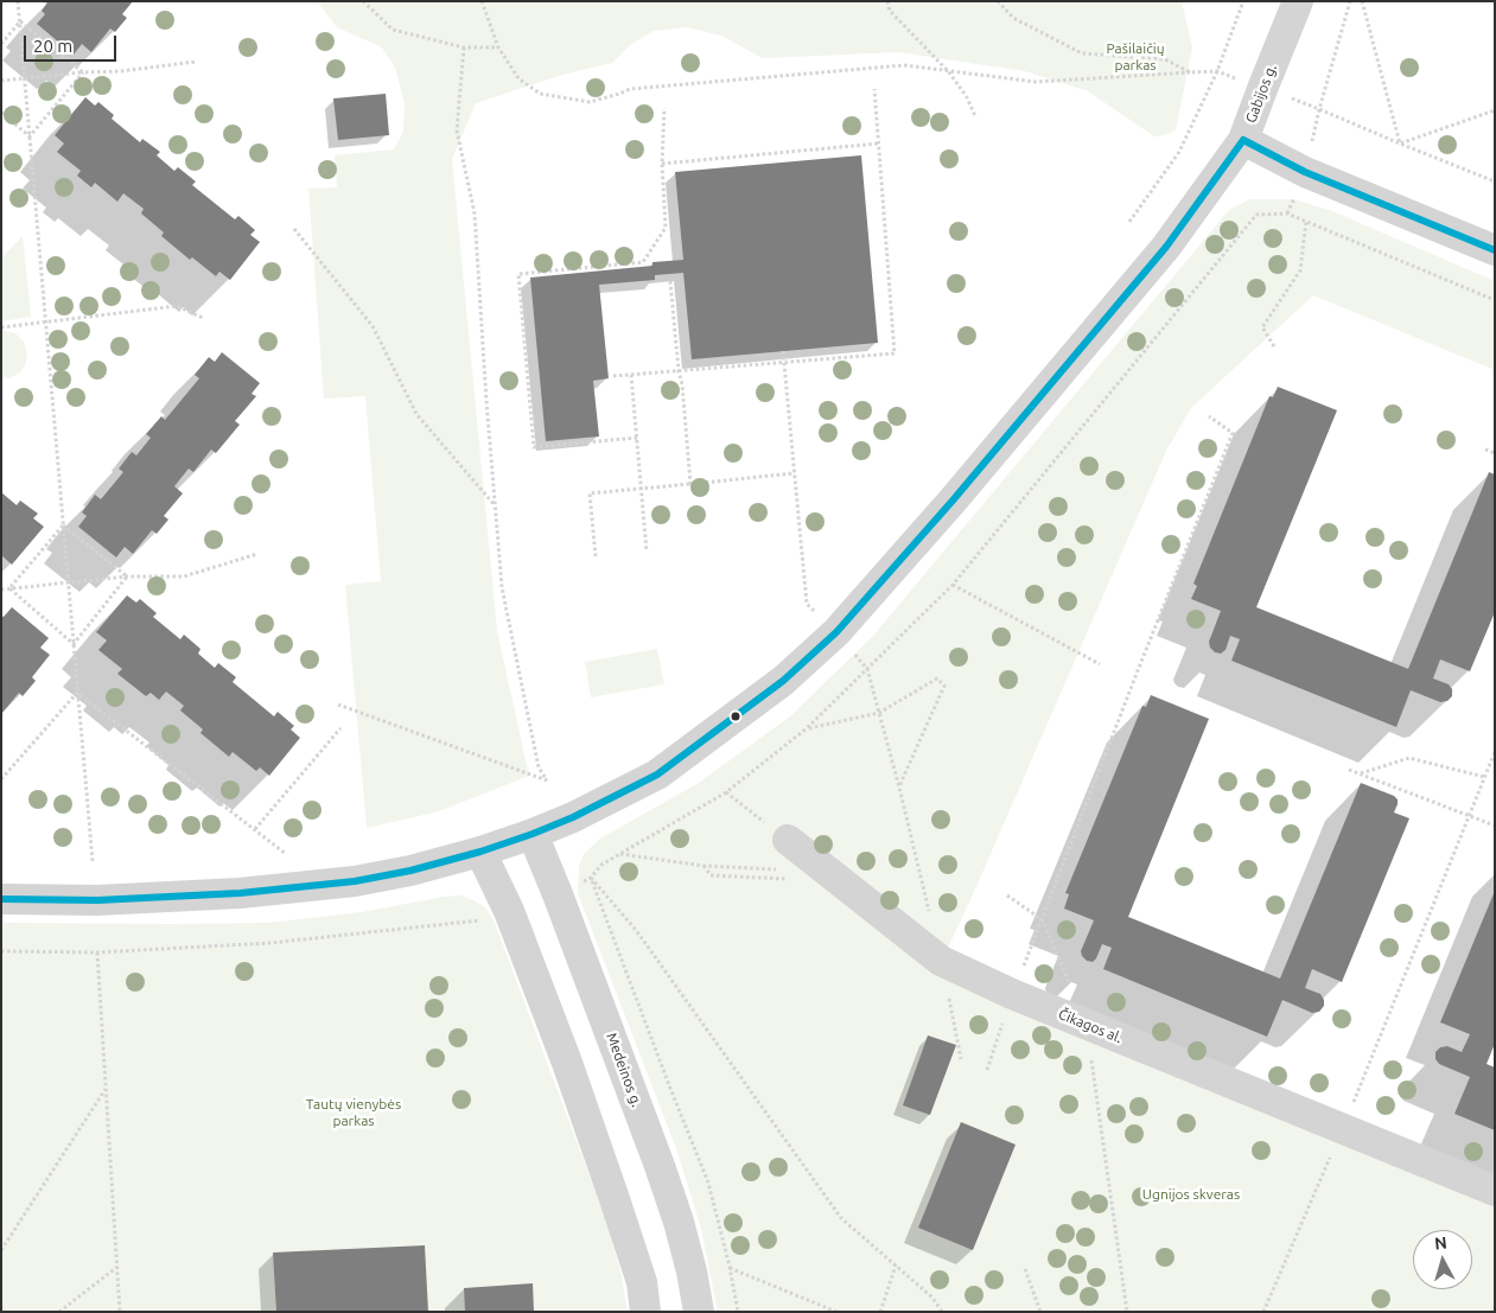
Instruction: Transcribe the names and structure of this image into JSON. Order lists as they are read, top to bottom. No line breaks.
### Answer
{"streets":{"street":["Gabijos g.","Čikagos al.","Medeinos g."]},"crossings":[["Gabijos g.","Medeinos g."]],"parks":["Pašilaičių parkas","Tautų vienybės parkas","Ugnijos skveras"],"scale_bar":"20 m","north":"top"}
